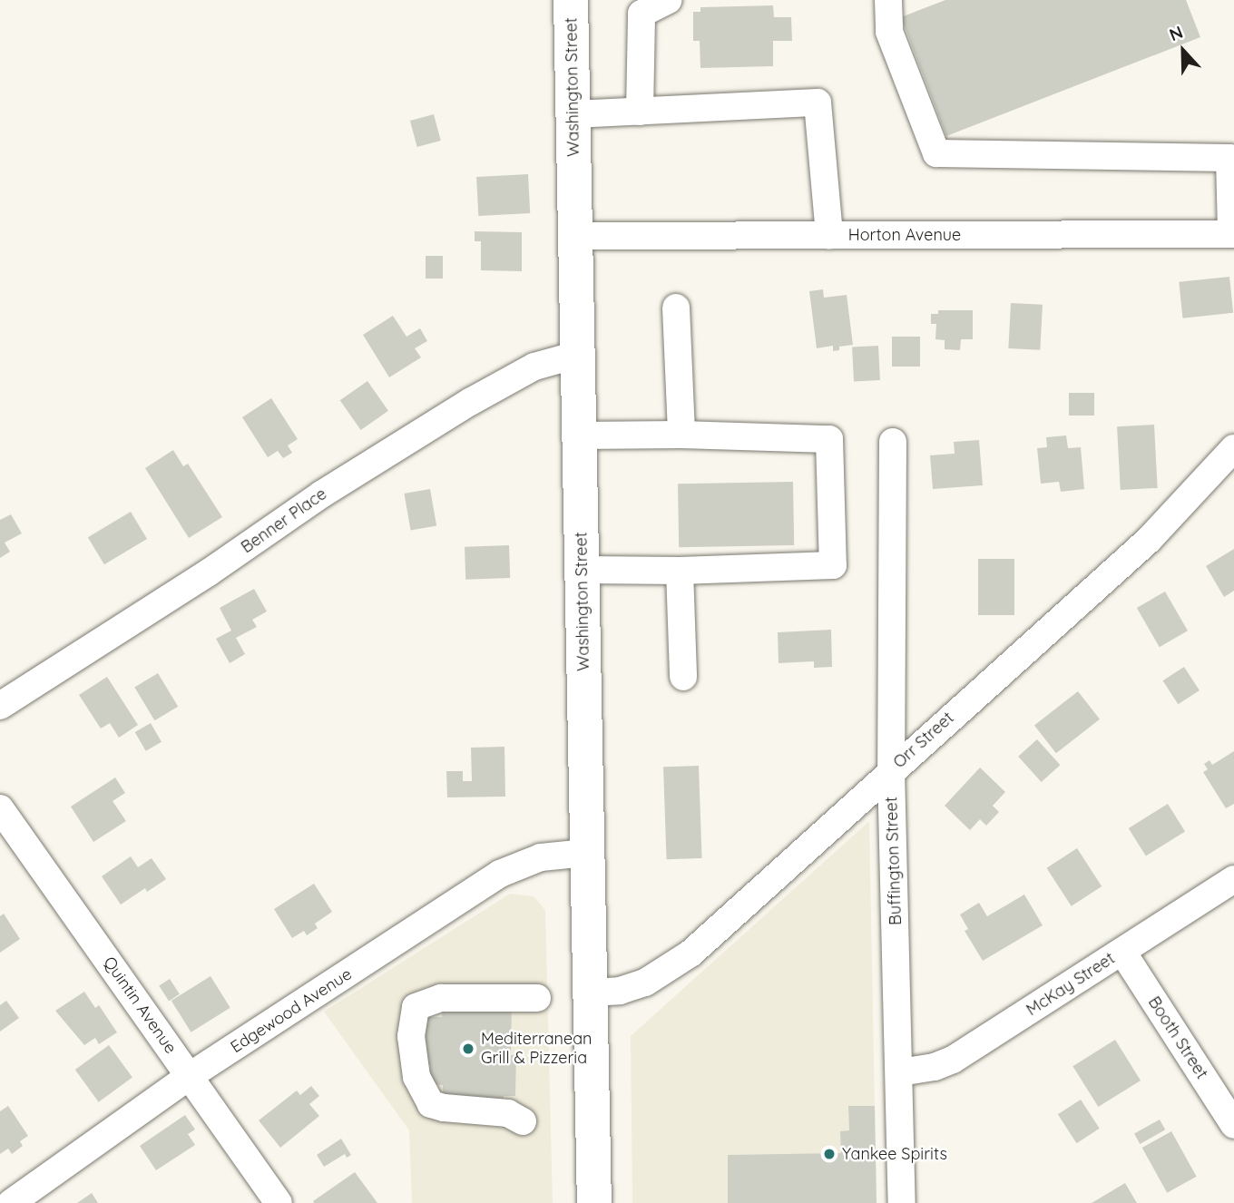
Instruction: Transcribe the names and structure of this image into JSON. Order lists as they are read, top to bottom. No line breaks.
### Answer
{"streets":{"main road":["Washington Street"],"street":["Horton Avenue","Benner Place","Orr Street","Buffington Street","McKay Street","Quintin Avenue","Edgewood Avenue","Booth Street"]},"crossings":[["Washington Street","Horton Avenue"],["Washington Street","Benner Place"],["Washington Street","Orr Street"],["Washington Street","Edgewood Avenue"],["Orr Street","Buffington Street"],["Buffington Street","McKay Street"],["McKay Street","Booth Street"],["Quintin Avenue","Edgewood Avenue"]],"places":["Mediterranean Grill & Pizzeria","Yankee Spirits"],"north":"top"}
